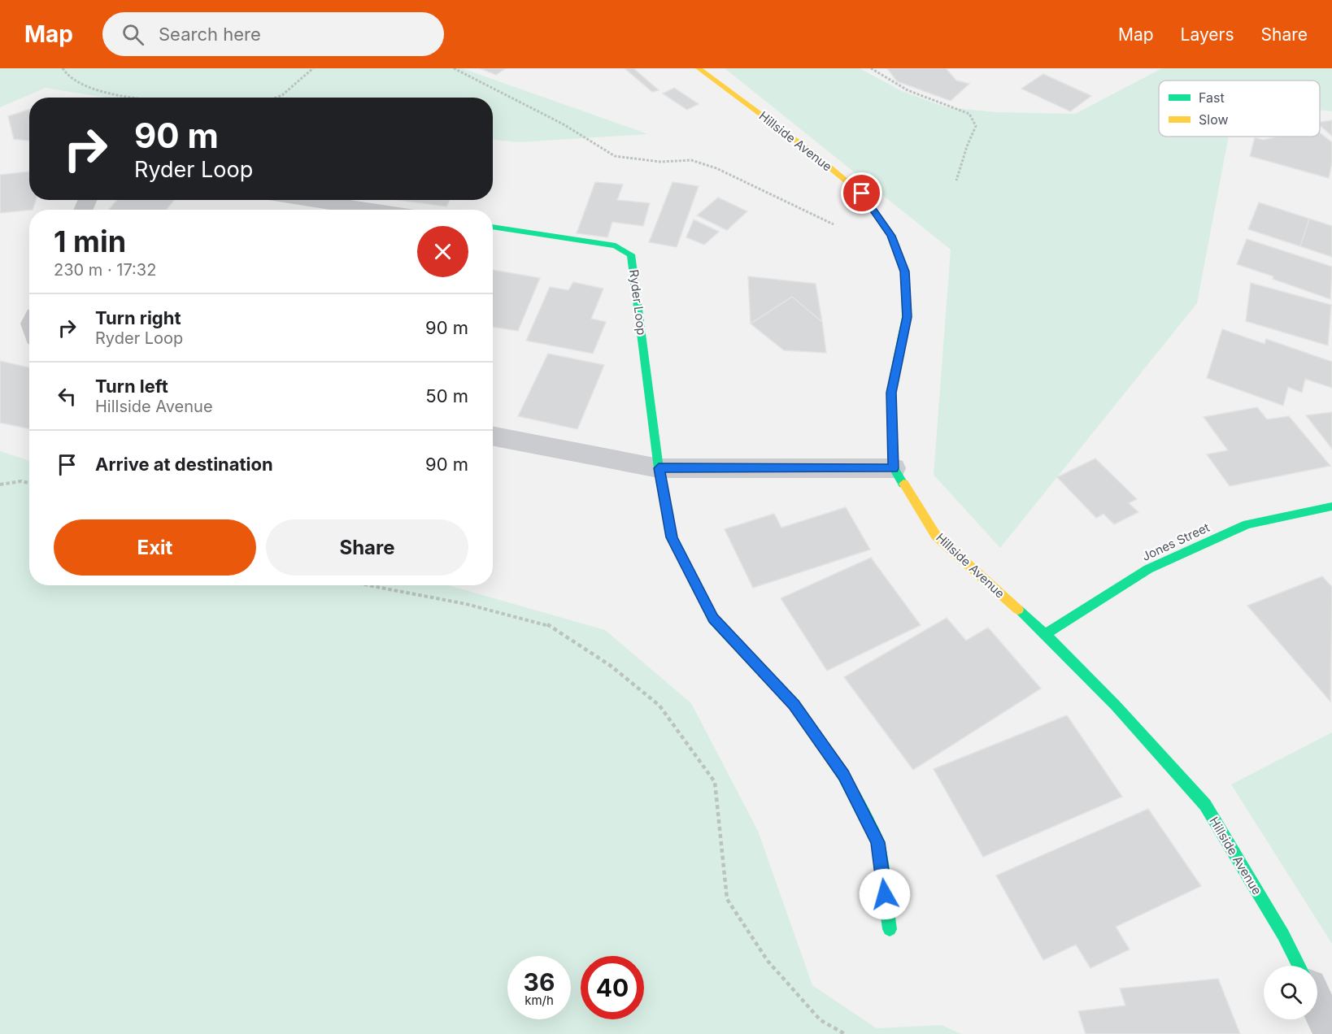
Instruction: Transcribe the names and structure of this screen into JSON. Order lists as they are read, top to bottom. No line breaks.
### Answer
{"streets":{"street":["Hillside Avenue","Ryder Loop","Jones Street"]},"crossings":[["Hillside Avenue","Jones Street"]],"legend":["Fast","Slow"],"page":{"header":"Map","search":"Search here","nav":["Map","Layers","Share"],"turn":["90 m","Ryder Loop"],"heading":["1 min","230 m · 17:32"],"list":[{"name":"Turn right","note":"Ryder Loop","value":"90 m"},{"name":"Turn left","note":"Hillside Avenue","value":"50 m"},{"name":"Arrive at destination","value":"90 m"}],"buttons":["Exit","Share"],"speed":"36 km/h","limit":"40"}}
